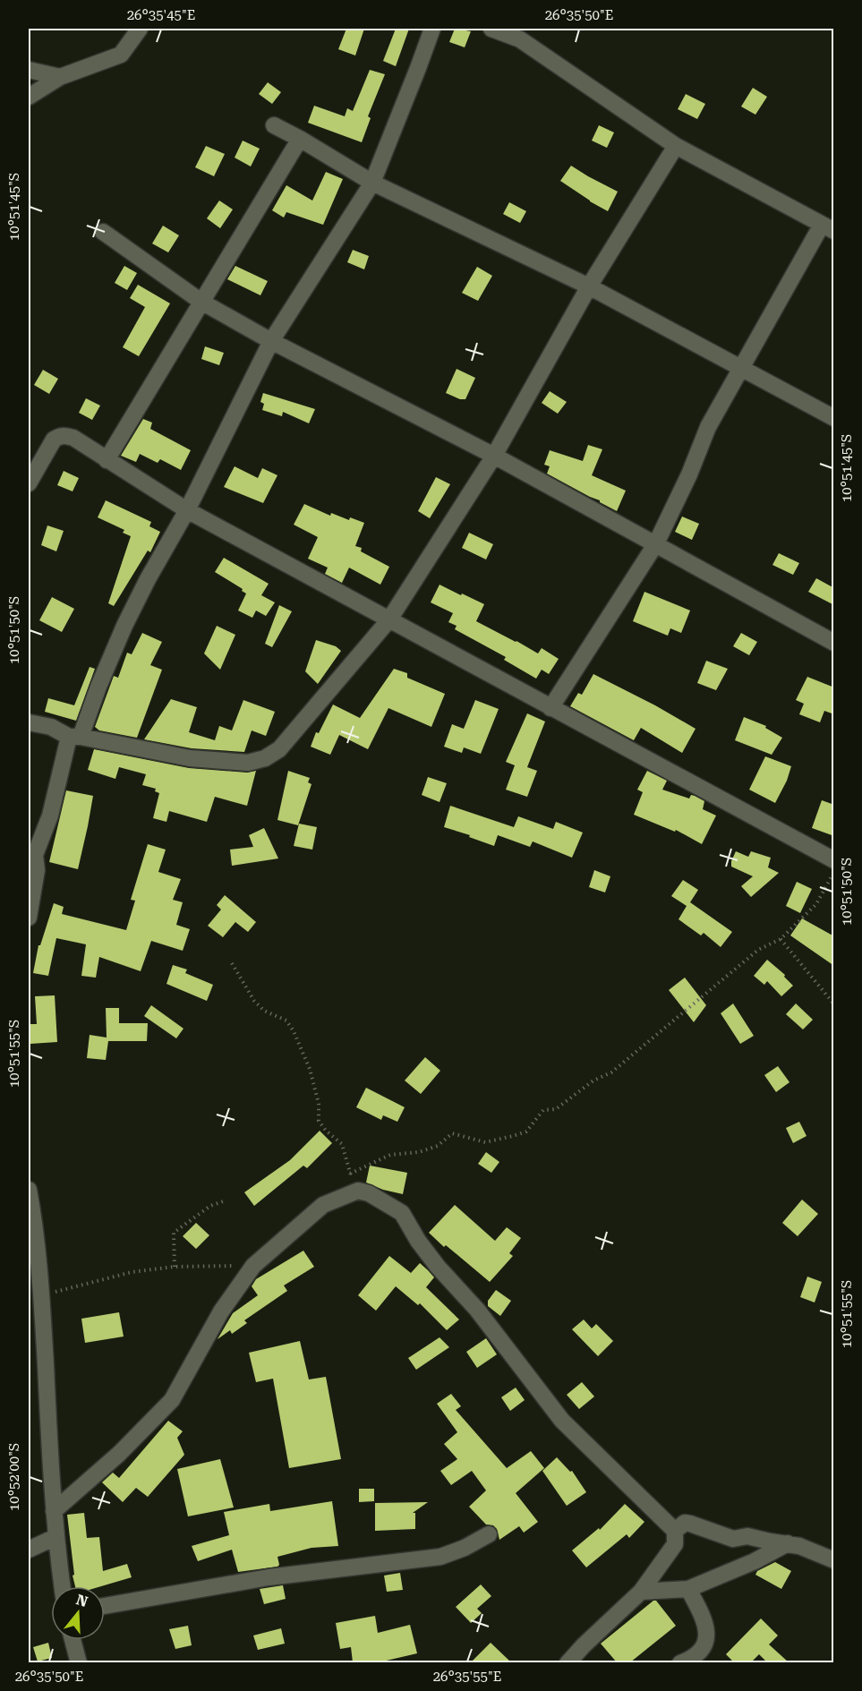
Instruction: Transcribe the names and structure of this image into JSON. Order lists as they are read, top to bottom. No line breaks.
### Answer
{"north":"top","coordinates":["26°35'45\"E","26°35'50\"E","10°51'45\"S","10°51'50\"S","10°51'55\"S","10°52'00\"S","26°35'55\"E"]}
